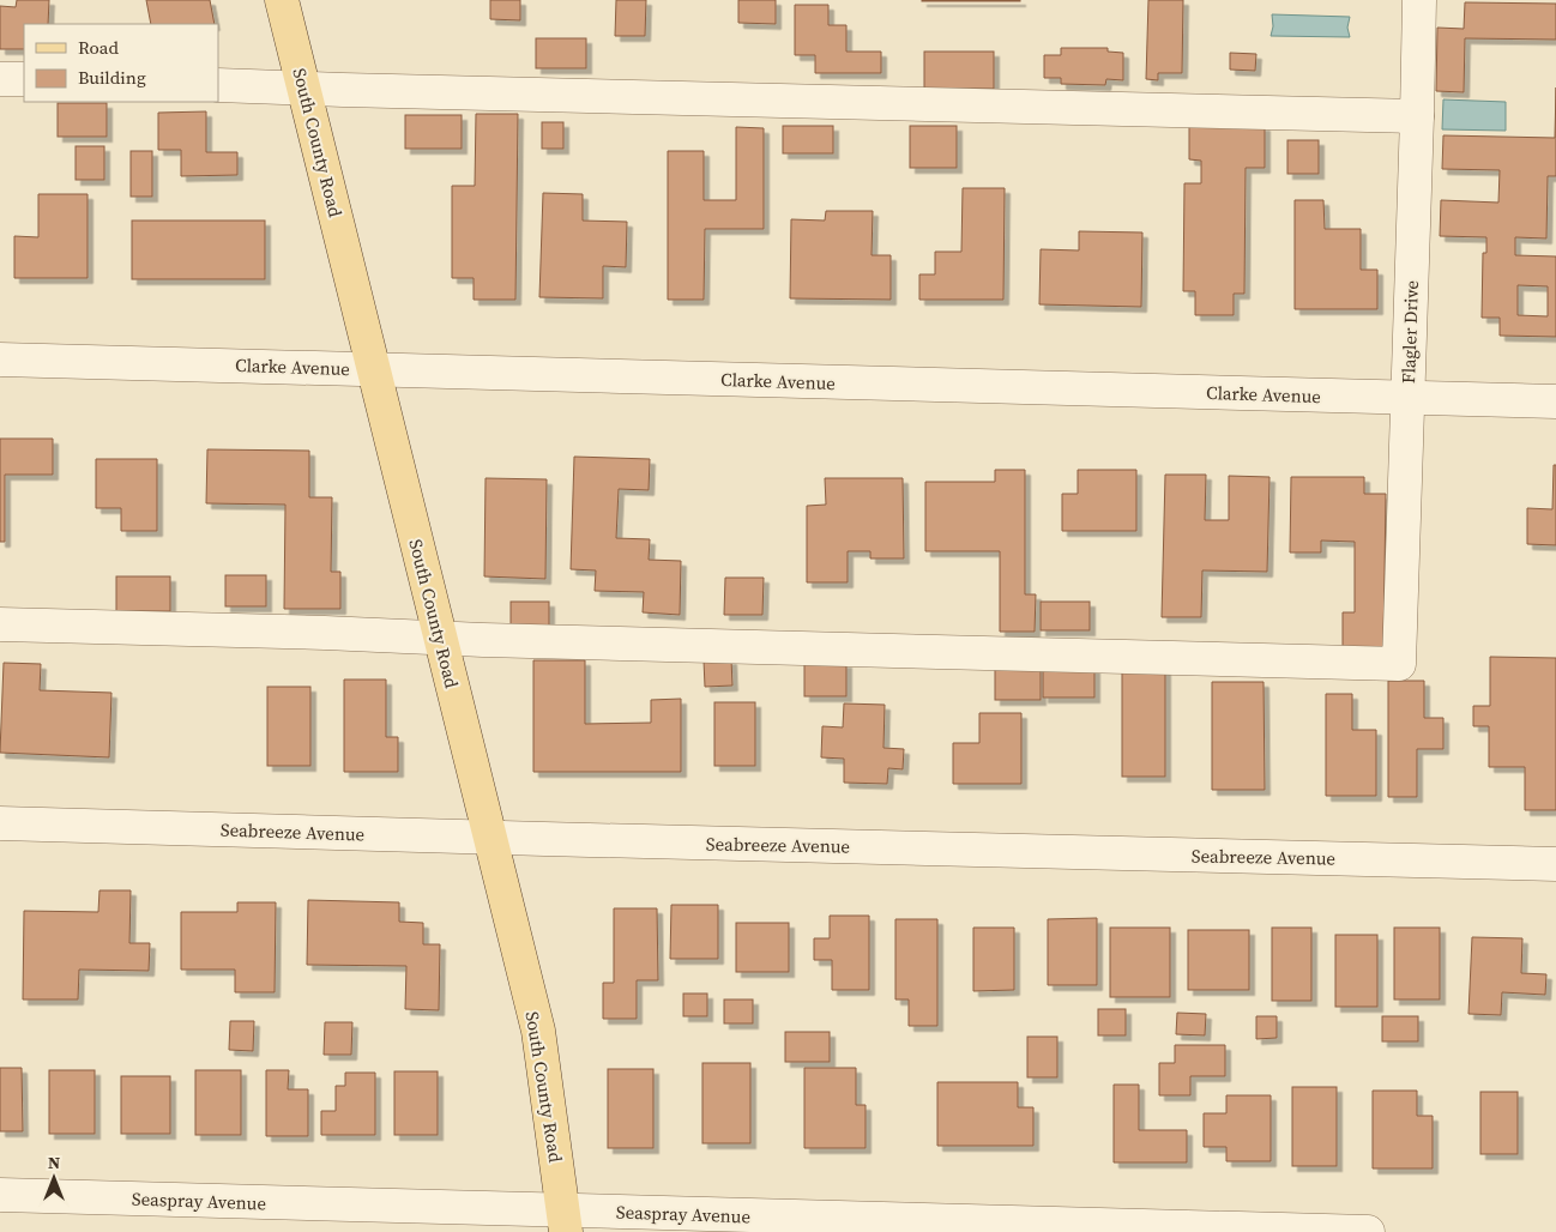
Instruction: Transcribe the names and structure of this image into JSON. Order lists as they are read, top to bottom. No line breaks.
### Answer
{"streets":{"main road":["South County Road"],"street":["Flagler Drive","Clarke Avenue","Seabreeze Avenue","Seaspray Avenue"]},"crossings":[["South County Road","Flagler Drive"],["South County Road","Clarke Avenue"],["South County Road","Seabreeze Avenue"],["South County Road","Seaspray Avenue"],["Flagler Drive","Clarke Avenue"]],"legend":["Road","Building"],"north":"top"}
